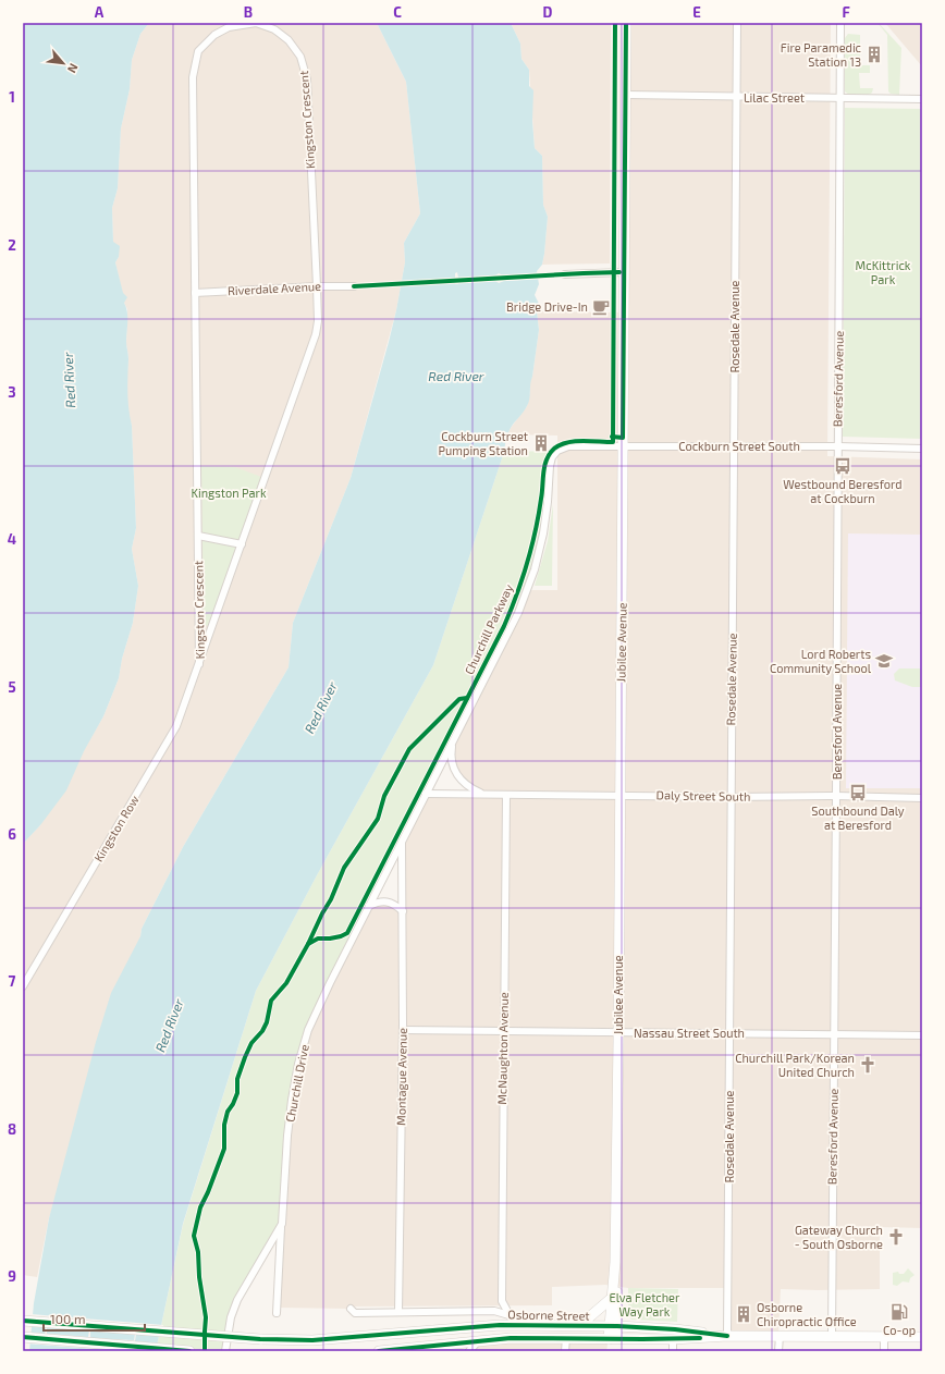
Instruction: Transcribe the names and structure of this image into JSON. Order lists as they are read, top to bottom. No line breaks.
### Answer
{"streets":{"main road":["Jubilee Avenue","Osborne Street"],"street":["Lilac Street","Kingston Crescent","Riverdale Avenue","Rosedale Avenue","Beresford Avenue","Cockburn Street South","Daly Street South","Kingston Row","Nassau Street South","McNaughton Avenue","Montague Avenue","Churchill Drive"],"cycle path":["Churchill Parkway"]},"crossings":[["Lilac Street","Rosedale Avenue"],["Lilac Street","Beresford Avenue"],["Lilac Street","Jubilee Avenue"],["Kingston Crescent","Riverdale Avenue"],["Kingston Crescent","Kingston Row"],["Rosedale Avenue","Cockburn Street South"],["Rosedale Avenue","Daly Street South"],["Rosedale Avenue","Nassau Street South"],["Rosedale Avenue","Osborne Street"],["Beresford Avenue","Cockburn Street South"],["Beresford Avenue","Daly Street South"],["Beresford Avenue","Nassau Street South"],["Beresford Avenue","Osborne Street"],["Cockburn Street South","Jubilee Avenue"],["Cockburn Street South","Churchill Drive"],["Jubilee Avenue","Daly Street South"],["Jubilee Avenue","Nassau Street South"],["Jubilee Avenue","Osborne Street"],["Daly Street South","McNaughton Avenue"],["Daly Street South","Churchill Drive"],["Nassau Street South","McNaughton Avenue"],["Nassau Street South","Montague Avenue"],["McNaughton Avenue","Osborne Street"],["Montague Avenue","Churchill Drive"],["Montague Avenue","Osborne Street"]],"water":["Red River"],"parks":["McKittrick Park","Kingston Park","Elva Fletcher Way Park"],"places":{"building":["Fire Paramedic Station 13","Cockburn Street Pumping Station","Osborne Chiropractic Office"],"cafe":["Bridge Drive-In"],"bus stop":["Westbound Beresford at Cockburn","Southbound Daly at Beresford"],"school or university":["Lord Roberts Community School"],"church":["Churchill Park/Korean United Church","Gateway Church - South Osborne"],"fuel station":["Co-op"]},"scale_bar":"100 m","north":"bottom right","grid":{"columns":["A","B","C","D","E","F"],"rows":["1","2","3","4","5","6","7","8","9"]}}
